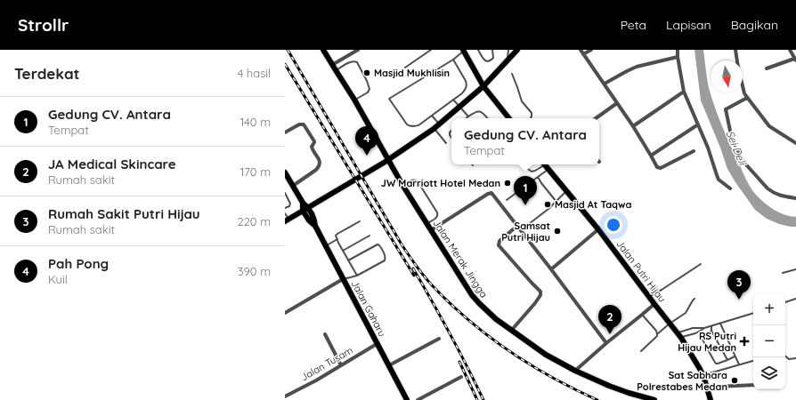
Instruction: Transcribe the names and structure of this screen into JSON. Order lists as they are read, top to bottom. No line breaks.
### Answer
{"streets":{"main road":["Jalan Merak Jingga","Jalan Putri Hijau","Jalan Gaharu"],"street":["Jalan Tusam"]},"crossings":[["Jalan Gaharu","Jalan Tusam"]],"water":["Sei Deli"],"places":{"other":["Masjid Mukhlisin","JW Marriott Hotel Medan","Masjid At Taqwa","Samsat Putri Hijau","Sat Sabhara Polrestabes Medan"],"health":["RS Putri Hijau Medan"]},"north":"bottom","page":{"header":"Strollr","nav":["Peta","Lapisan","Bagikan"],"heading":["Terdekat","4 hasil"],"list":[{"mark":"1","name":"Gedung CV. Antara","note":"Tempat","value":"140 m"},{"mark":"2","name":"JA Medical Skincare","note":"Rumah sakit","value":"170 m"},{"mark":"3","name":"Rumah Sakit Putri Hijau","note":"Rumah sakit","value":"220 m"},{"mark":"4","name":"Pah Pong","note":"Kuil","value":"390 m"}],"popup":["Gedung CV. Antara","Tempat"],"pins":["4","1","3","2"],"map_buttons":["+","−"]}}
